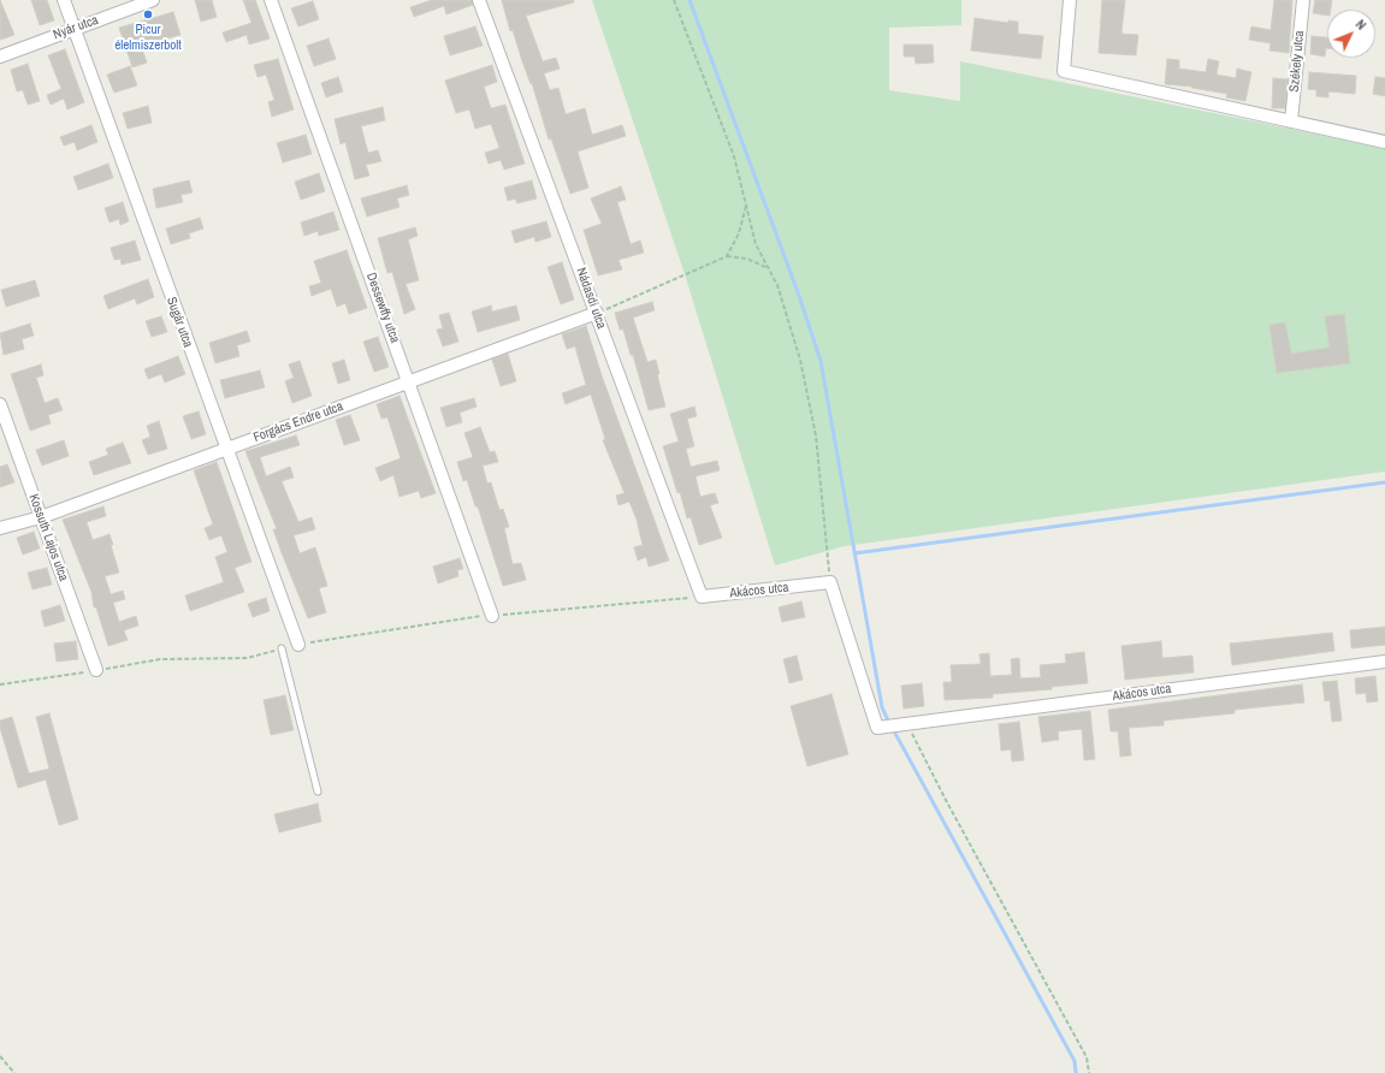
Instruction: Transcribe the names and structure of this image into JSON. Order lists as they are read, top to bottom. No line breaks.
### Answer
{"streets":{"street":["Nyár utca","Székely utca","Nádasdi utca","Dessewffy utca","Sugár utca","Forgács Endre utca","Kossuth Lajos utca","Akácos utca"]},"crossings":[["Nyár utca","Sugár utca"],["Nádasdi utca","Forgács Endre utca"],["Nádasdi utca","Akácos utca"],["Dessewffy utca","Forgács Endre utca"],["Sugár utca","Forgács Endre utca"],["Forgács Endre utca","Kossuth Lajos utca"]],"places":["Picur élelmiszerbolt"],"north":"top right"}
